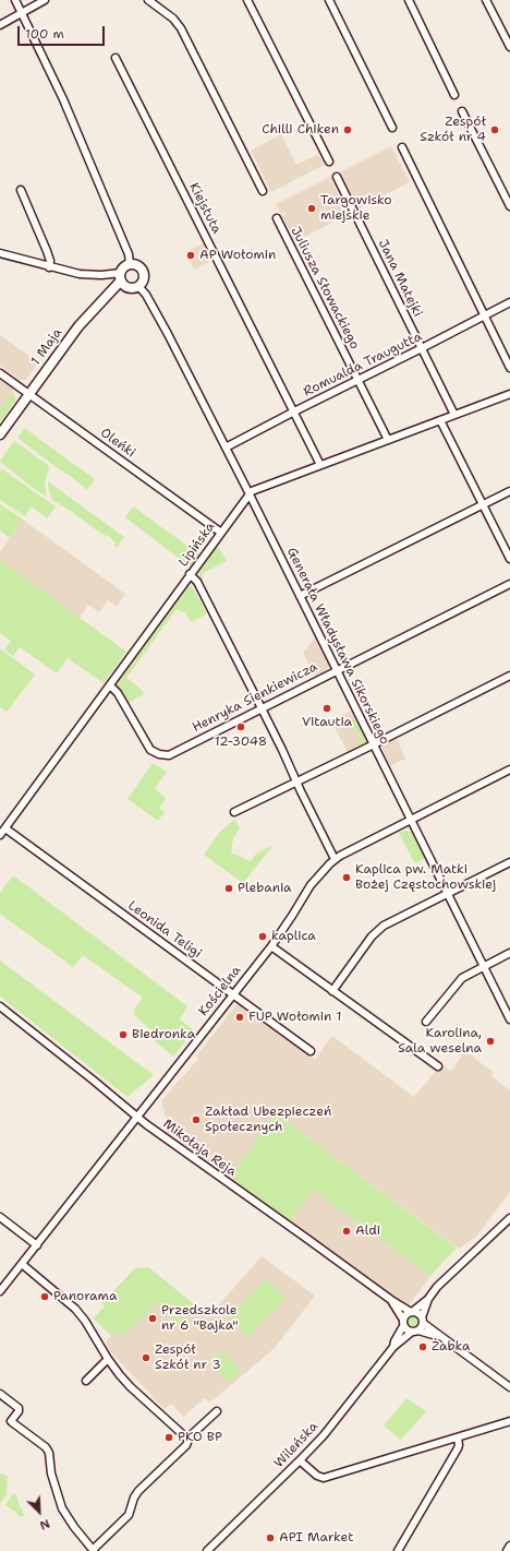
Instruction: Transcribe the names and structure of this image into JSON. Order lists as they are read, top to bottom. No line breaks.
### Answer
{"streets":{"main road":["1 Maja"],"street":["Kiejstuta","Jana Matejki","Juliusza Słowackiego","Romualda Traugutta","Oleńki","Lipińska","Generała Władysława Sikorskiego","Henryka Sienkiewicza","Leonida Teligi","Kościelna","Mikołaja Reja","Wileńska"]},"crossings":[["Kiejstuta","Romualda Traugutta"],["Kiejstuta","Lipińska"],["Jana Matejki","Romualda Traugutta"],["Jana Matejki","Lipińska"],["Juliusza Słowackiego","Romualda Traugutta"],["Juliusza Słowackiego","Lipińska"],["1 Maja","Oleńki"],["1 Maja","Generała Władysława Sikorskiego"],["Romualda Traugutta","Generała Władysława Sikorskiego"],["Oleńki","Lipińska"],["Lipińska","Generała Władysława Sikorskiego"],["Lipińska","Henryka Sienkiewicza"],["Lipińska","Leonida Teligi"],["Generała Władysława Sikorskiego","Henryka Sienkiewicza"],["Generała Władysława Sikorskiego","Kościelna"],["Leonida Teligi","Kościelna"],["Kościelna","Mikołaja Reja"],["Mikołaja Reja","Wileńska"]],"places":["Chilli Chiken","Zespół Szkół nr 4","Targowisko miejskie","AP Wołomin","Vitautia","12-3048","Kaplica pw. Matki Bożej Częstochowskiej","Plebania","kaplica","FUP Wołomin 1","Biedronka","Karolina, Sala weselna","Zakład Ubezpieczeń Społecznych","Aldi","Panorama","Przedszkole nr 6 \"Bajka\"","Żabka","Zespół Szkół nr 3","PKO BP","API Market"],"scale_bar":"100 m","north":"bottom right"}
